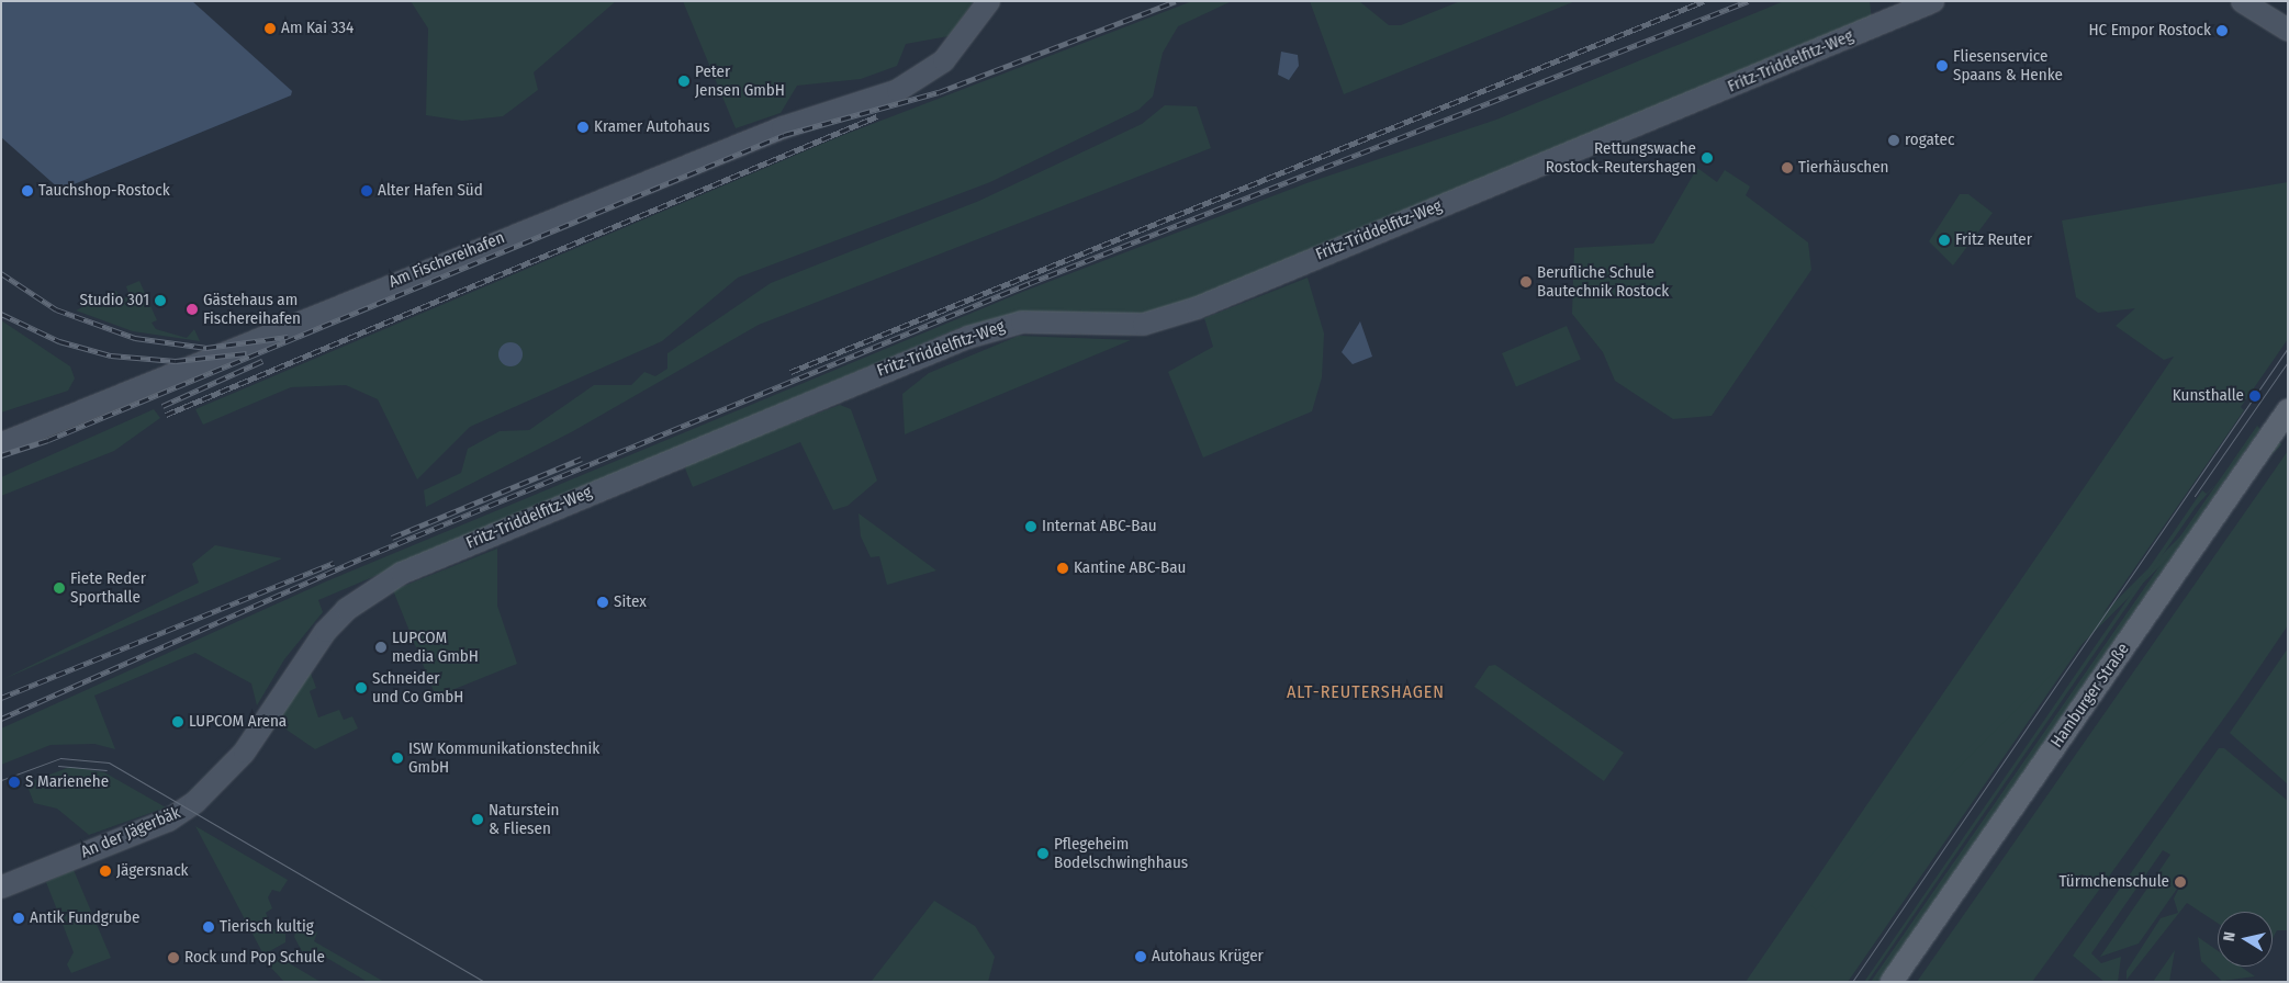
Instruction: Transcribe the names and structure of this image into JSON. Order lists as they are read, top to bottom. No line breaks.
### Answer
{"streets":{"main road":["Hamburger Straße"],"street":["Fritz-Triddelfitz-Weg","Am Fischereihafen","An der Jägerbäk"]},"crossings":[["Fritz-Triddelfitz-Weg","An der Jägerbäk"]],"districts":["ALT-REUTERSHAGEN"],"places":["Am Kai 334","HC Empor Rostock","Fliesenservice Spaans & Henke","Peter Jensen GmbH","Kramer Autohaus","rogatec","Rettungswache Rostock-Reutershagen","Tierhäuschen","Tauchshop-Rostock","Alter Hafen Süd","Fritz Reuter","Berufliche Schule Bautechnik Rostock","Studio 301","Gästehaus am Fischereihafen","Kunsthalle","Internat ABC-Bau","Kantine ABC-Bau","Fiete Reder Sporthalle","Sitex","LUPCOM media GmbH","Schneider und Co GmbH","LUPCOM Arena","ISW Kommunikationstechnik GmbH","S Marienehe","Naturstein & Fliesen","Pflegeheim Bodelschwinghhaus","Jägersnack","Türmchenschule","Antik Fundgrube","Tierisch kultig","Autohaus Krüger","Rock und Pop Schule"],"north":"left"}
